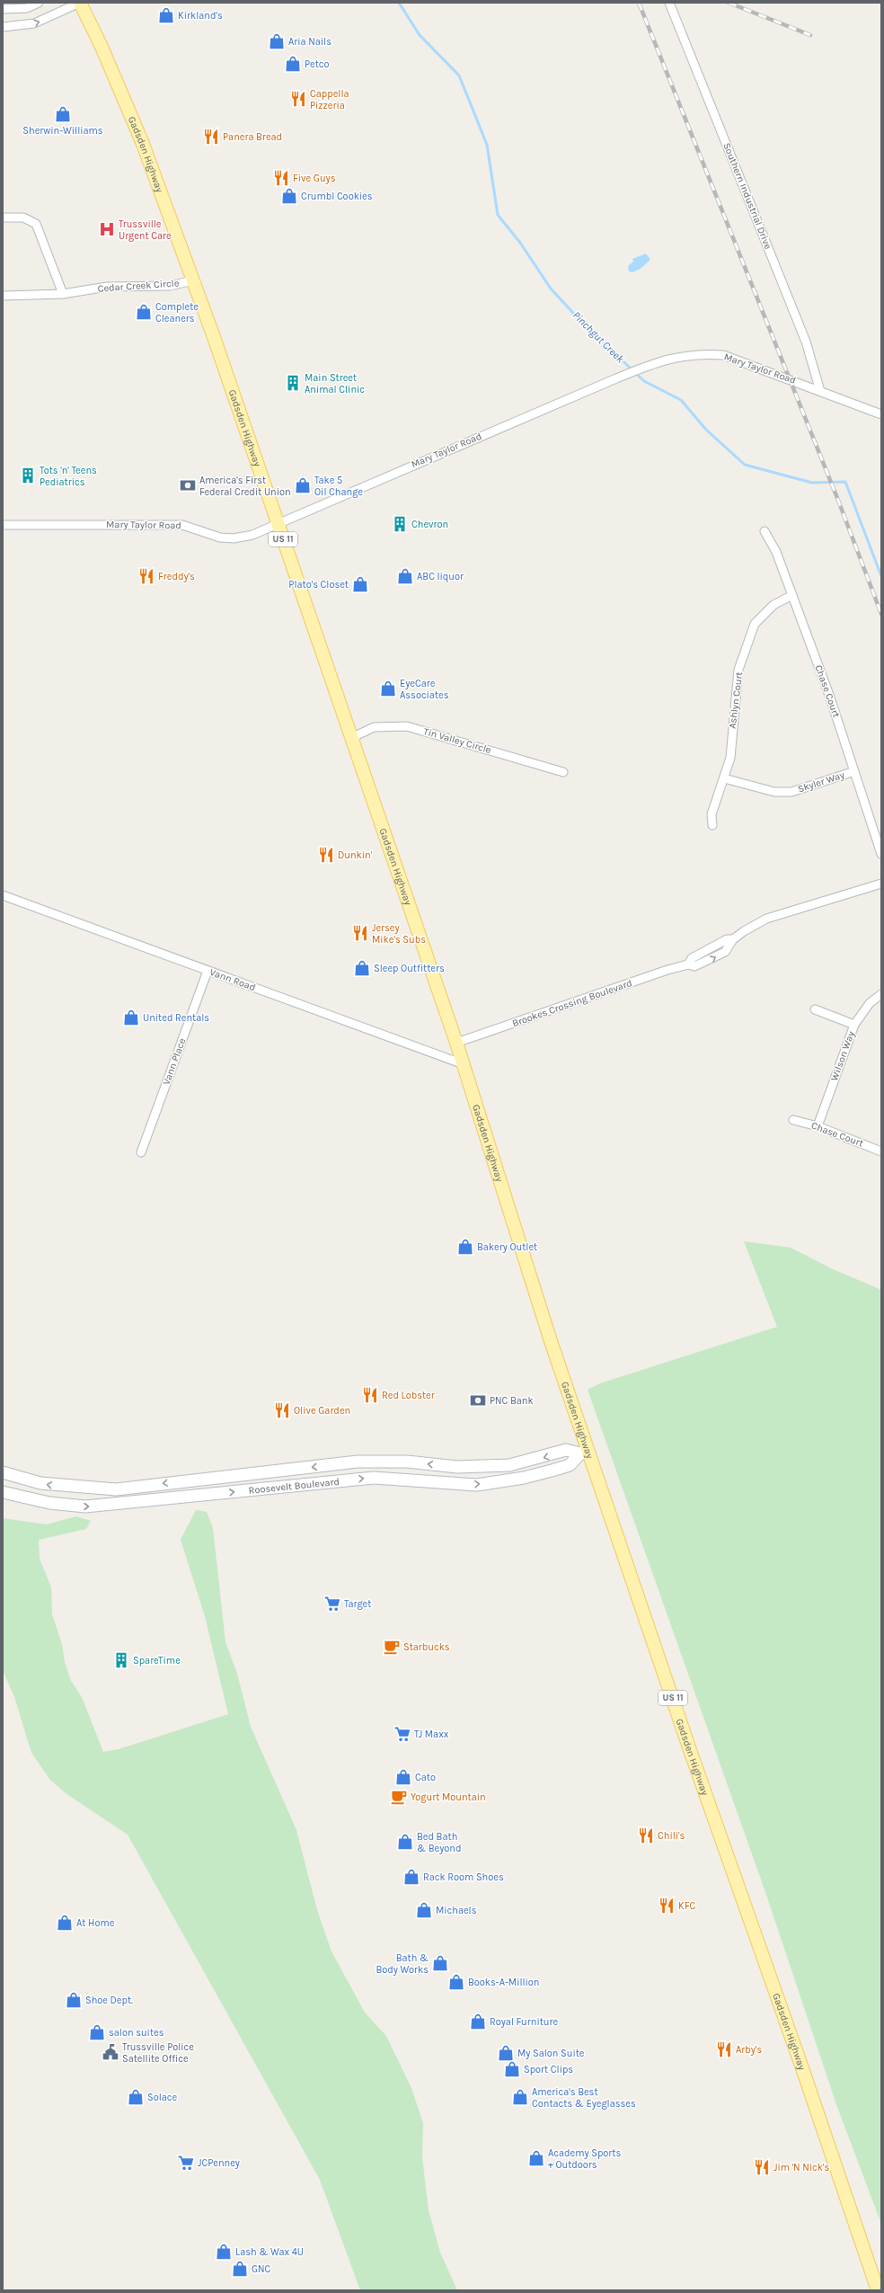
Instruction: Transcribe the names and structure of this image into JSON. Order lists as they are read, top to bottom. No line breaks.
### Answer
{"streets":{"main road":["Gadsden Highway","US 11"],"street":["Southern Industrial Drive","Cedar Creek Circle","Mary Taylor Road","Chase Court","Ashlyn Court","Tin Valley Circle","Skyler Way","Vann Road","Brookes Crossing Boulevard","Wilson Way","Vann Place","Roosevelt Boulevard"]},"crossings":[["Gadsden Highway","Cedar Creek Circle"],["Gadsden Highway","Mary Taylor Road"],["Gadsden Highway","Tin Valley Circle"],["Gadsden Highway","Vann Road"],["Gadsden Highway","Brookes Crossing Boulevard"],["Gadsden Highway","Roosevelt Boulevard"],["Southern Industrial Drive","Mary Taylor Road"],["Chase Court","Ashlyn Court"],["Chase Court","Skyler Way"],["Chase Court","Wilson Way"],["Ashlyn Court","Skyler Way"],["Vann Road","Vann Place"]],"water":["Pinchgut Creek"],"places":{"shop":["Kirkland's","Aria Nails","Petco","Sherwin-Williams","Crumbl Cookies","Complete Cleaners","Take 5 Oil Change","ABC liquor","Plato's Closet","EyeCare Associates","Sleep Outfitters","United Rentals","Bakery Outlet","Cato","Bed Bath & Beyond","Rack Room Shoes","Michaels","At Home","Bath & Body Works","Books-A-Million","Shoe Dept.","Royal Furniture","salon suites","My Salon Suite","Sport Clips","Solace","America's Best Contacts & Eyeglasses","Academy Sports + Outdoors","Lash & Wax 4U","GNC"],"restaurant":["Cappella Pizzeria","Panera Bread","Five Guys","Freddy's","Dunkin'","Jersey Mike's Subs","Red Lobster","Olive Garden","Chili's","KFC","Arby's","Jim 'N Nick's"],"hospital":["Trussville Urgent Care"],"building":["Main Street Animal Clinic","Tots 'n' Teens Pediatrics","Chevron","SpareTime"],"bank":["America's First Federal Credit Union","PNC Bank"],"supermarket":["Target","TJ Maxx","JCPenney"],"cafe":["Starbucks","Yogurt Mountain"],"public building":["Trussville Police Satellite Office"]}}
